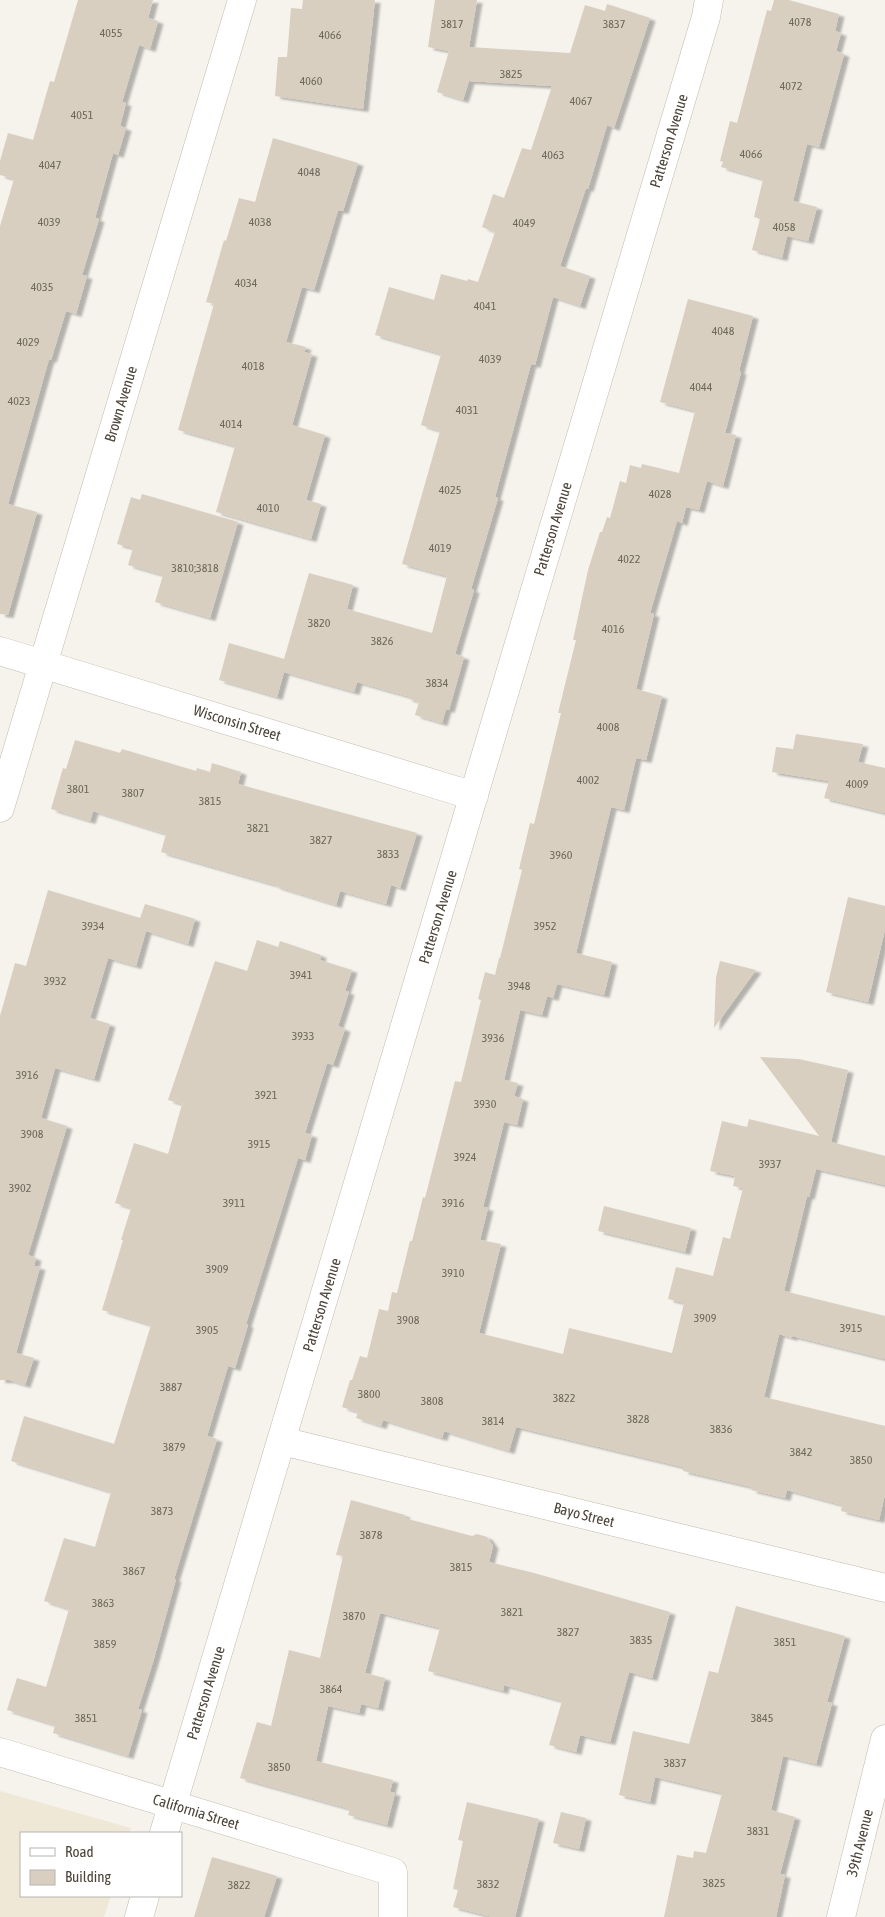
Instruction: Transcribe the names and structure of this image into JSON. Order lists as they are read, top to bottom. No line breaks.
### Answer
{"streets":{"street":["Patterson Avenue","Brown Avenue","Wisconsin Street","Bayo Street","California Street","39th Avenue"]},"crossings":[["Patterson Avenue","Wisconsin Street"],["Patterson Avenue","Bayo Street"],["Patterson Avenue","California Street"],["Brown Avenue","Wisconsin Street"]],"house_numbers":["4078","3817","3837","4055","4066","3825","4060","4072","4067","4051","4066","4063","4047","4048","4039","4038","4049","4058","4034","4035","4041","4048","4029","4039","4018","4044","4023","4031","4014","4025","4028","4010","4019","4022","3810;3818","3820","4016","3826","3834","4008","4002","4009","3801","3807","3815","3821","3827","3833","3960","3934","3952","3941","3932","3948","3933","3936","3916","3921","3930","3908","3915","3924","3937","3902","3911","3916","3909","3910","3909","3908","3915","3905","3887","3800","3822","3808","3828","3814","3836","3879","3842","3850","3873","3878","3815","3867","3863","3821","3870","3827","3835","3851","3859","3864","3851","3845","3837","3850","3831","3825","3832","3822"],"legend":["Road","Building"]}
